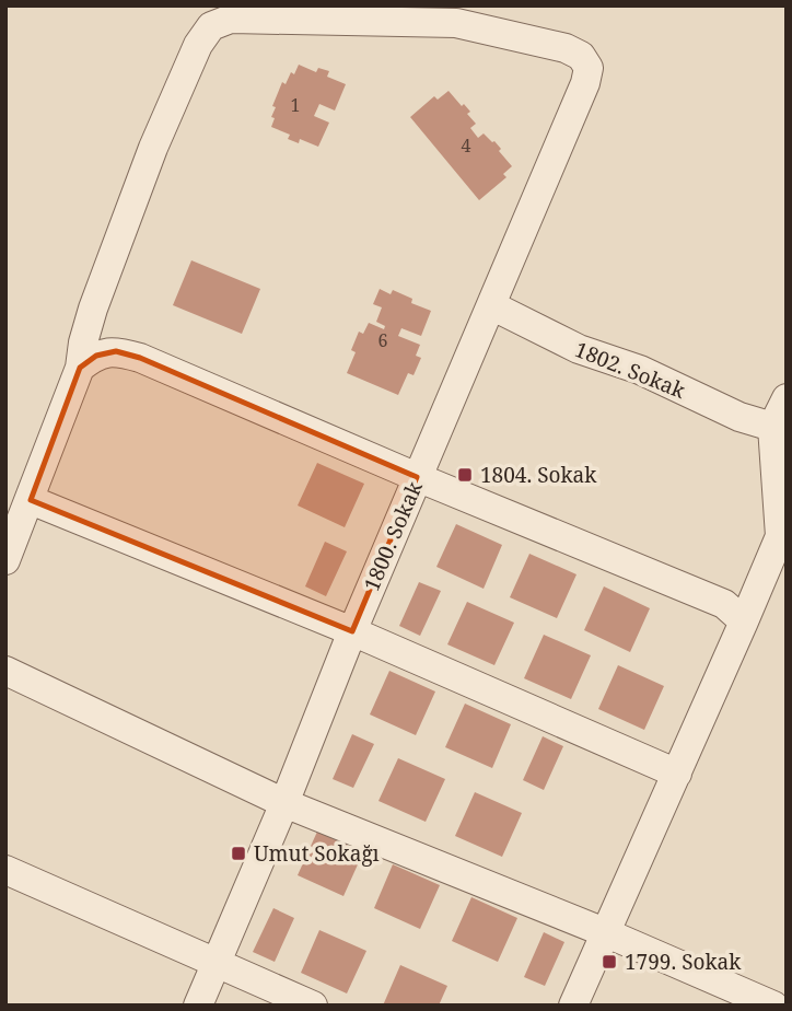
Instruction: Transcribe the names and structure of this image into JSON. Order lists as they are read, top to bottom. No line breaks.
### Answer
{"streets":{"street":["1802. Sokak","1800. Sokak"]},"crossings":[["1802. Sokak","1800. Sokak"]],"places":{"transit":["1804. Sokak","Umut Sokağı","1799. Sokak"]},"house_numbers":["1","4","6"]}
